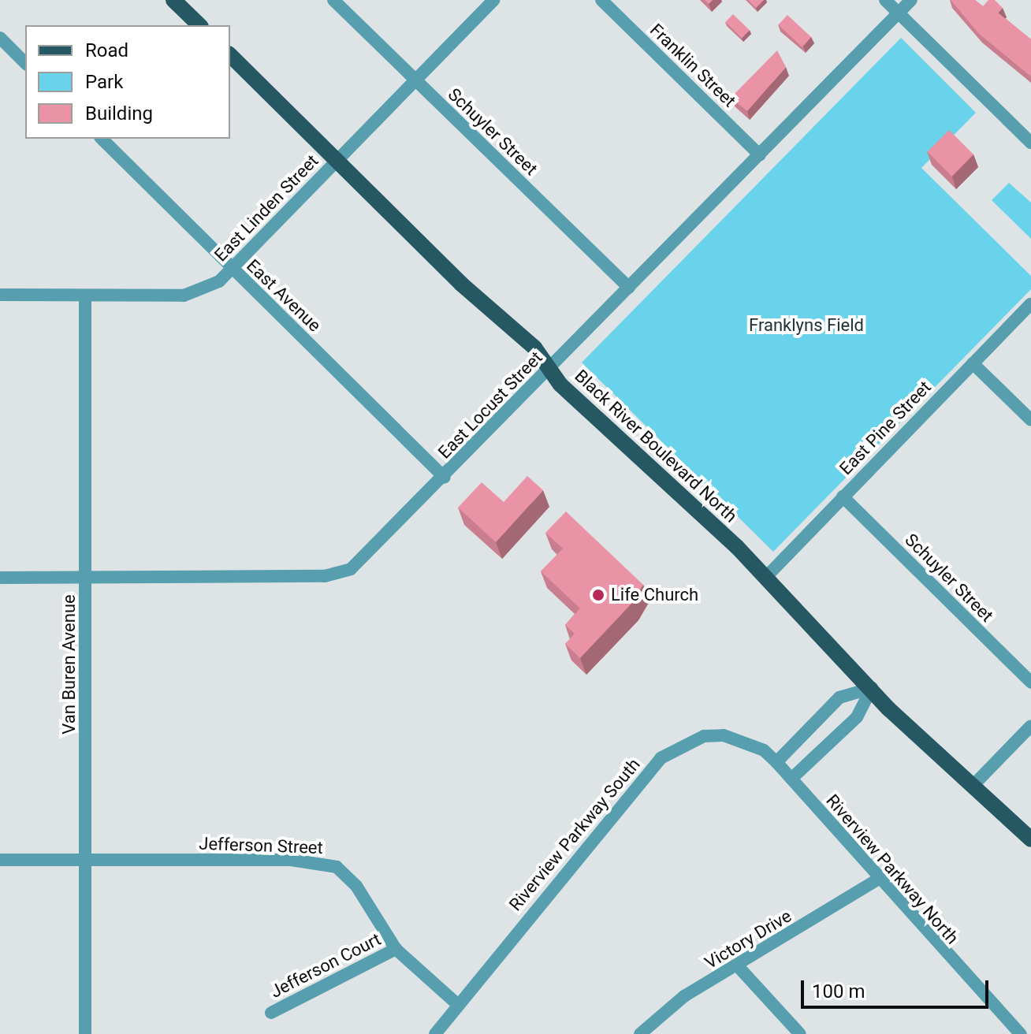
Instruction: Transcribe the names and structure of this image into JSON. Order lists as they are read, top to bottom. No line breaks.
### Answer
{"streets":{"main road":["Black River Boulevard North"],"street":["Franklin Street","Schuyler Street","East Linden Street","East Avenue","East Locust Street","East Pine Street","Van Buren Avenue","Riverview Parkway South","Jefferson Street","Riverview Parkway North","Victory Drive","Jefferson Court"]},"crossings":[["Franklin Street","East Locust Street"],["Schuyler Street","East Linden Street"],["Schuyler Street","East Locust Street"],["Schuyler Street","East Pine Street"],["East Linden Street","East Avenue"],["East Linden Street","Black River Boulevard North"],["East Linden Street","Van Buren Avenue"],["East Avenue","East Locust Street"],["East Locust Street","Black River Boulevard North"],["East Locust Street","Van Buren Avenue"],["East Pine Street","Black River Boulevard North"],["Van Buren Avenue","Jefferson Street"],["Riverview Parkway South","Jefferson Street"],["Riverview Parkway South","Riverview Parkway North"],["Jefferson Street","Jefferson Court"],["Riverview Parkway North","Victory Drive"]],"parks":["Franklyns Field"],"places":["Life Church"],"legend":["Road","Park","Building"],"scale_bar":"100 m"}
